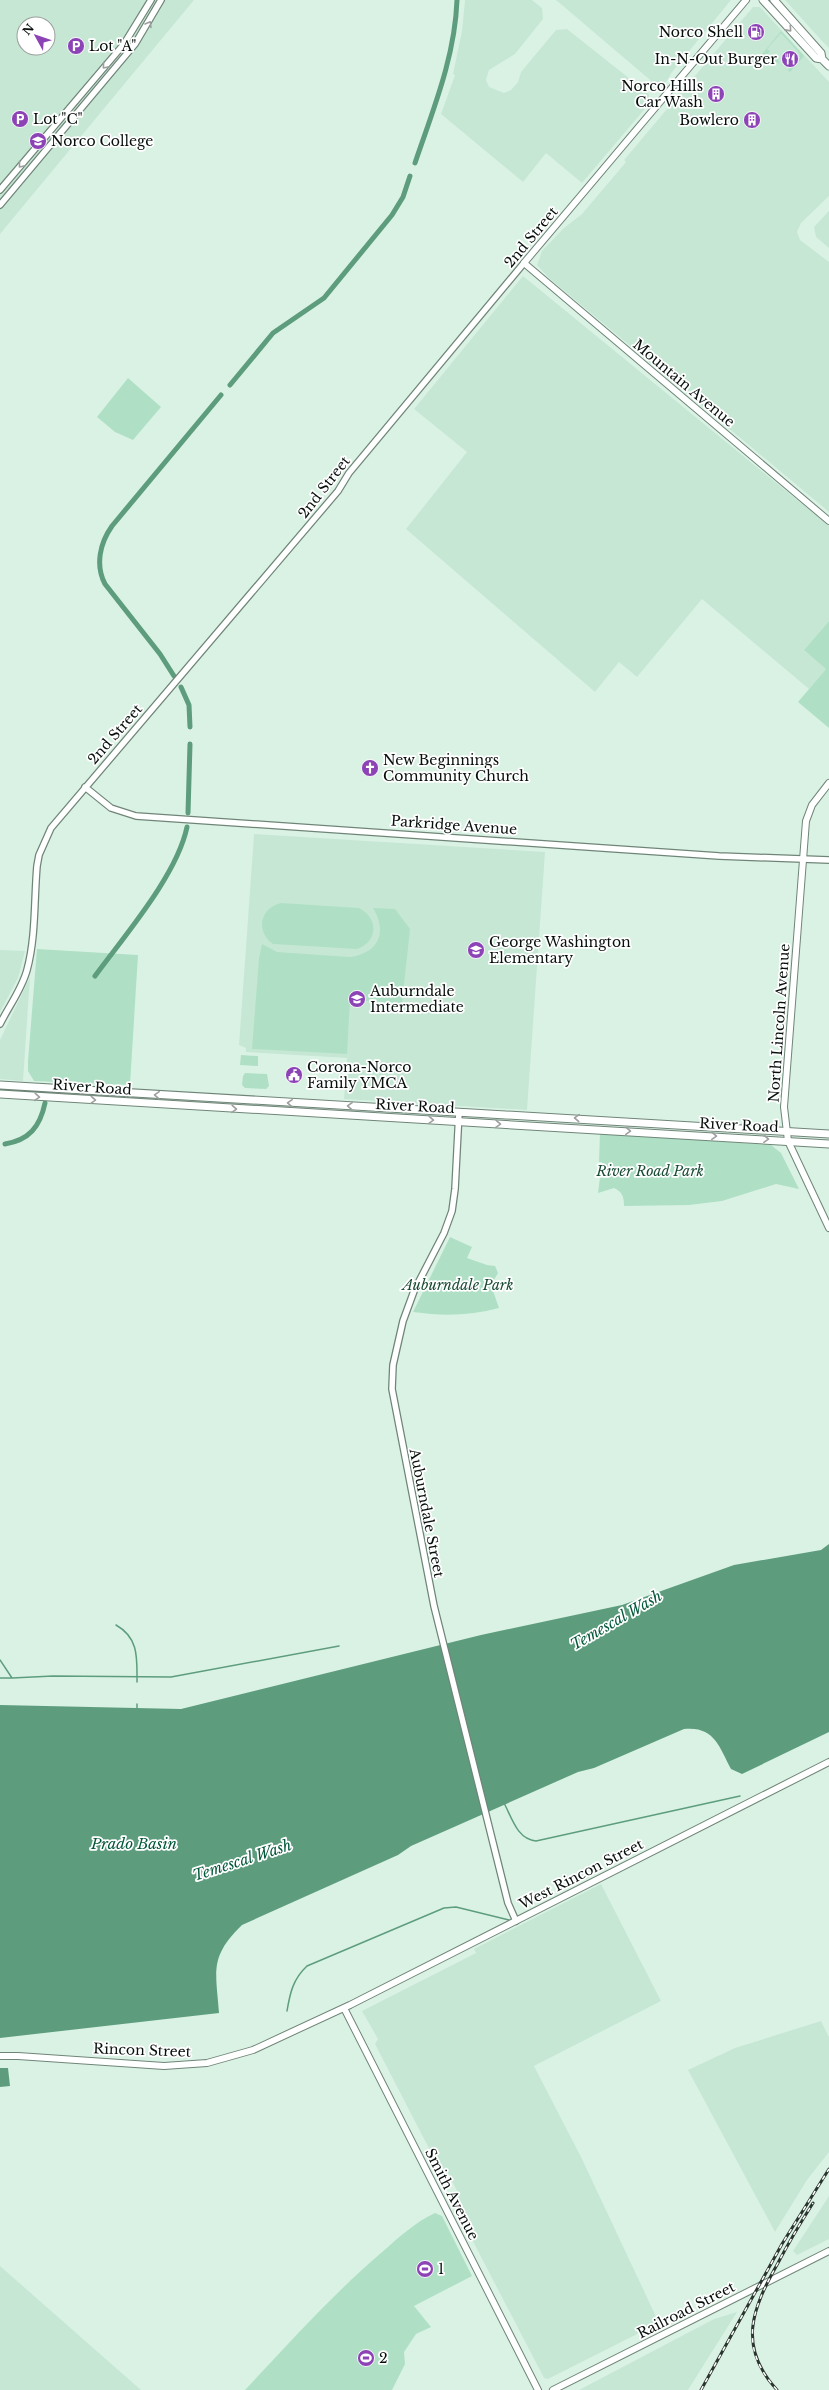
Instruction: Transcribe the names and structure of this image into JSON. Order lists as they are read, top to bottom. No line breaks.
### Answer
{"streets":{"main road":["2nd Street","Mountain Avenue","North Lincoln Avenue","River Road","West Rincon Street","Rincon Street","Smith Avenue","Railroad Street"],"street":["Parkridge Avenue","Auburndale Street"]},"crossings":[["2nd Street","Mountain Avenue"],["2nd Street","Parkridge Avenue"],["Parkridge Avenue","North Lincoln Avenue"],["North Lincoln Avenue","River Road"],["River Road","Auburndale Street"],["Auburndale Street","West Rincon Street"],["West Rincon Street","Rincon Street"],["West Rincon Street","Smith Avenue"],["Rincon Street","Smith Avenue"]],"water":["Temescal Wash","Prado Basin"],"parks":["River Road Park","Auburndale Park"],"places":{"fuel station":["Norco Shell"],"parking":["Lot \"A\"","Lot \"C\""],"restaurant":["In-N-Out Burger"],"building":["Norco Hills Car Wash","Bowlero"],"school or university":["Norco College","George Washington Elementary","Auburndale Intermediate"],"church":["New Beginnings Community Church"],"public building":["Corona-Norco Family YMCA"],"sports":["1","2"]},"north":"top left"}
